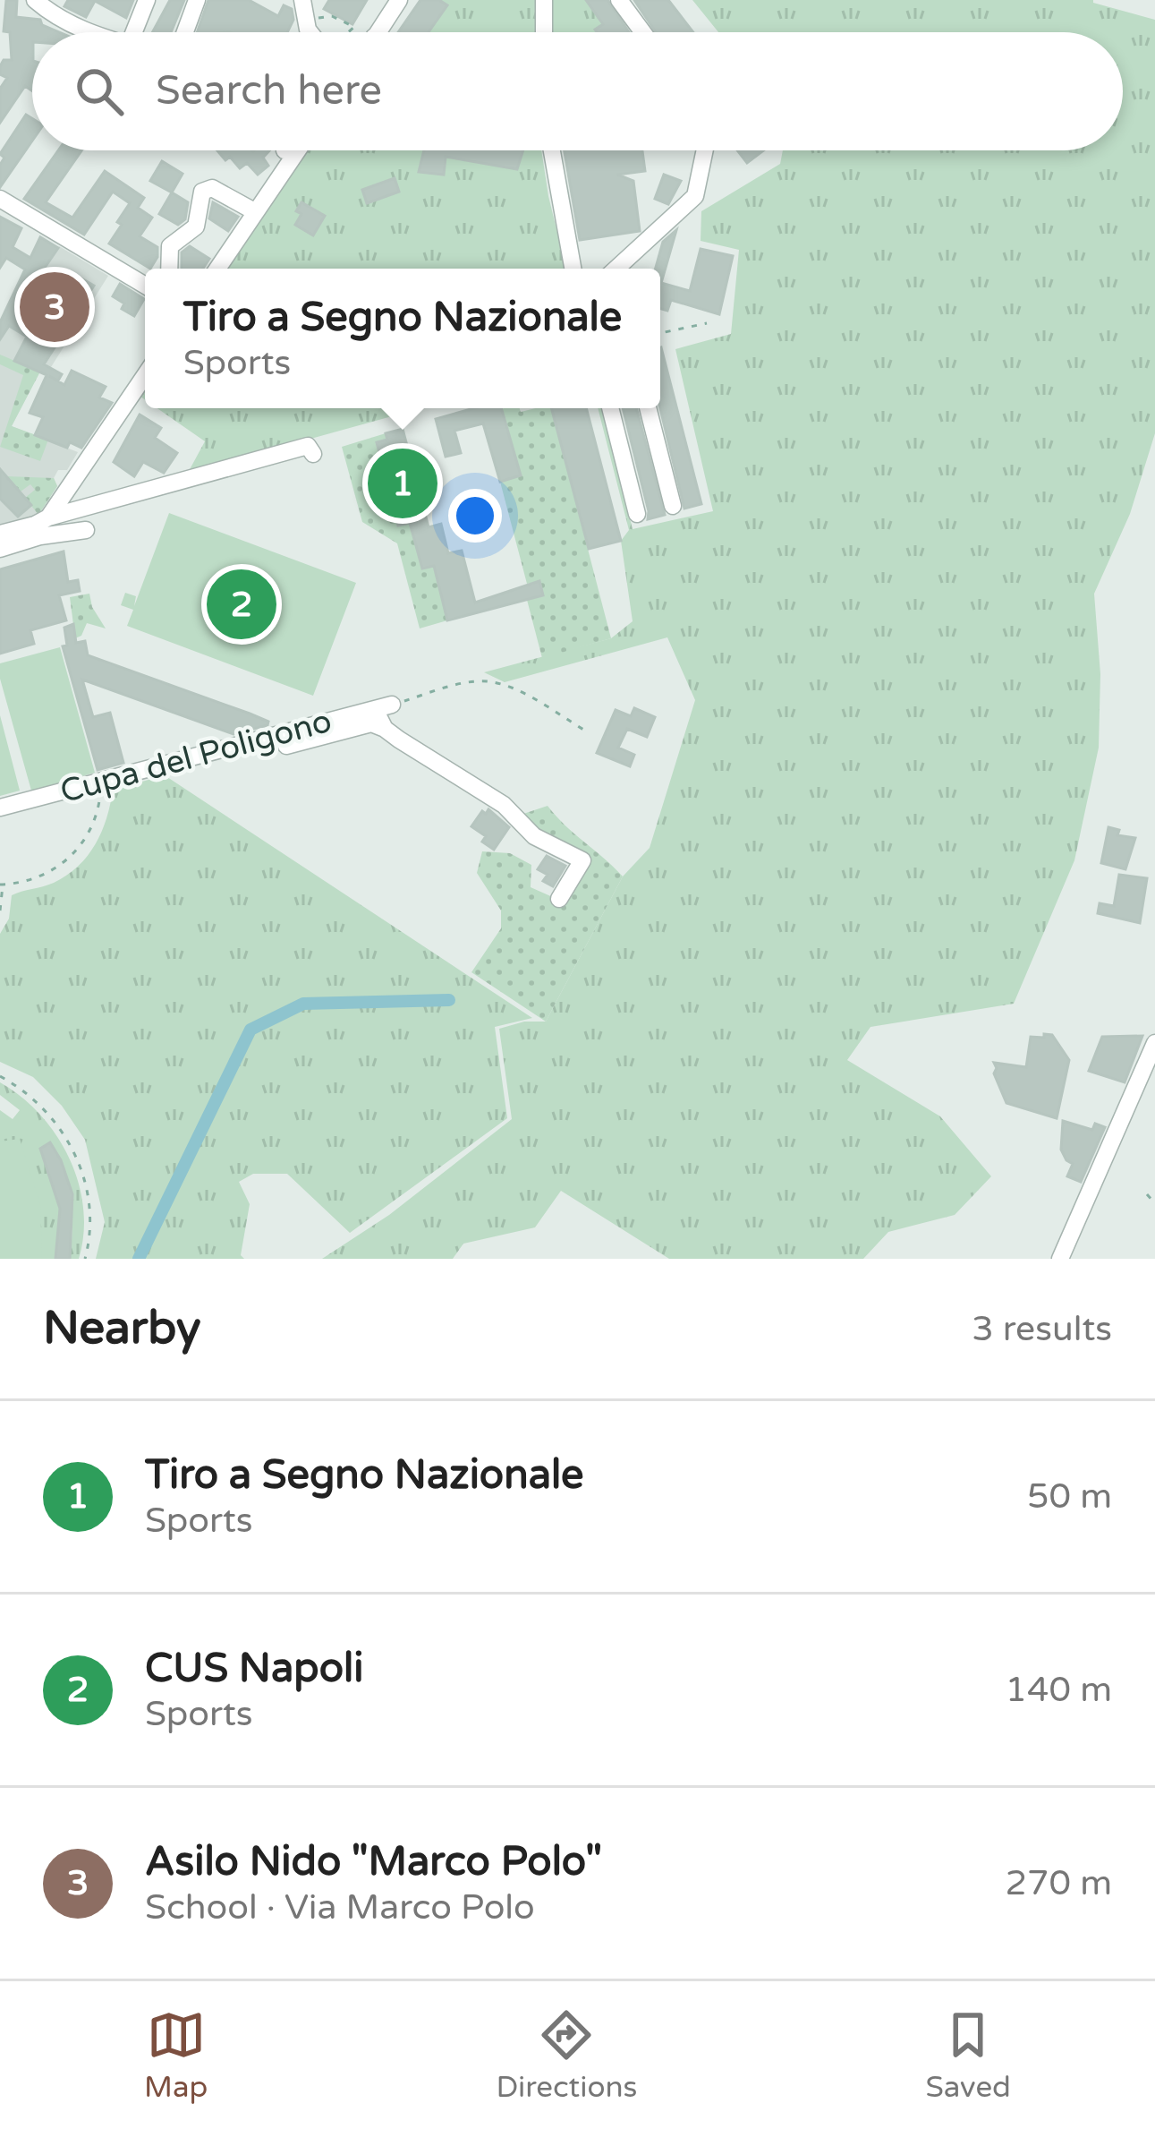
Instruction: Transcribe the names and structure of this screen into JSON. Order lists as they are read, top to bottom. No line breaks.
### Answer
{"streets":{"street":["Cupa del Poligono"]},"page":{"search":"Search here","pins":["3","1","2"],"popup":["Tiro a Segno Nazionale","Sports"],"heading":["Nearby","3 results"],"list":[{"mark":"1","name":"Tiro a Segno Nazionale","note":"Sports","value":"50 m"},{"mark":"2","name":"CUS Napoli","note":"Sports","value":"140 m"},{"mark":"3","name":"Asilo Nido \"Marco Polo\"","note":"School · Via Marco Polo","value":"270 m"}],"nav":["Map","Directions","Saved"]}}
